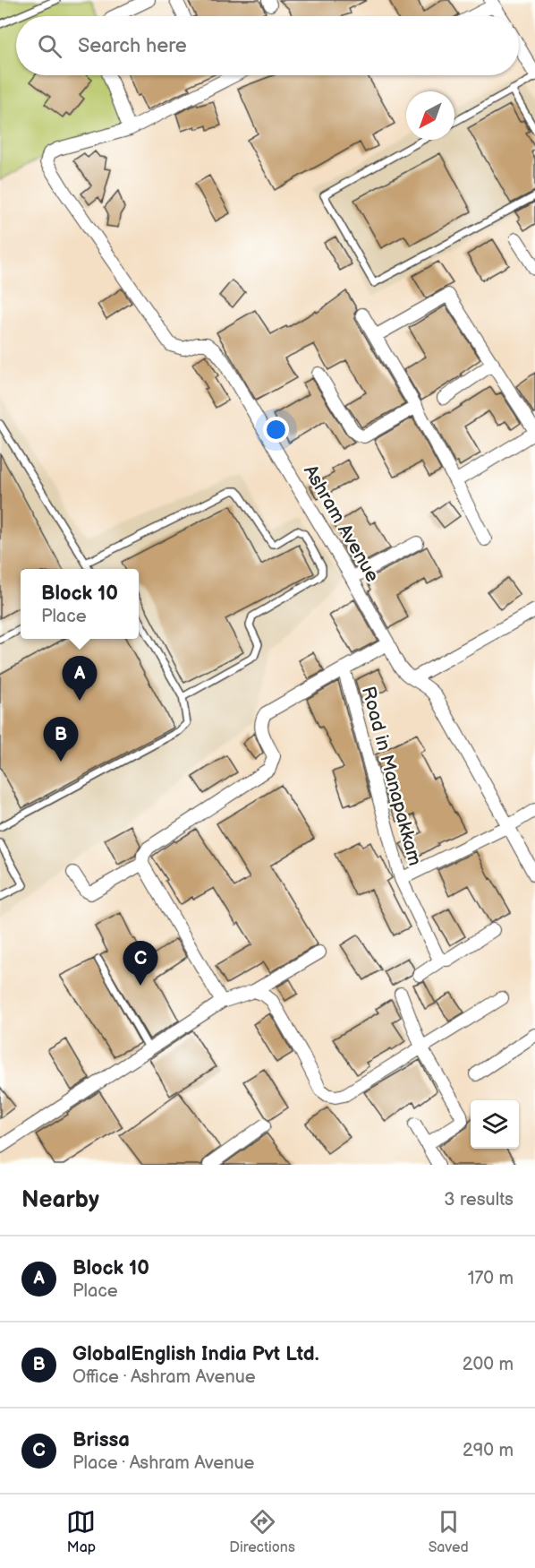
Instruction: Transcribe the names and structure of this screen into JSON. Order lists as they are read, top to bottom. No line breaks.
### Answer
{"streets":{"street":["Ashram Avenue","Road in Manapakkam"]},"crossings":[["Ashram Avenue","Road in Manapakkam"]],"north":"bottom left","page":{"search":"Search here","popup":["Block 10","Place"],"pins":["A","B","C"],"heading":["Nearby","3 results"],"list":[{"mark":"A","name":"Block 10","note":"Place","value":"170 m"},{"mark":"B","name":"GlobalEnglish India Pvt Ltd.","note":"Office · Ashram Avenue","value":"200 m"},{"mark":"C","name":"Brissa","note":"Place · Ashram Avenue","value":"290 m"}],"nav":["Map","Directions","Saved"]}}
